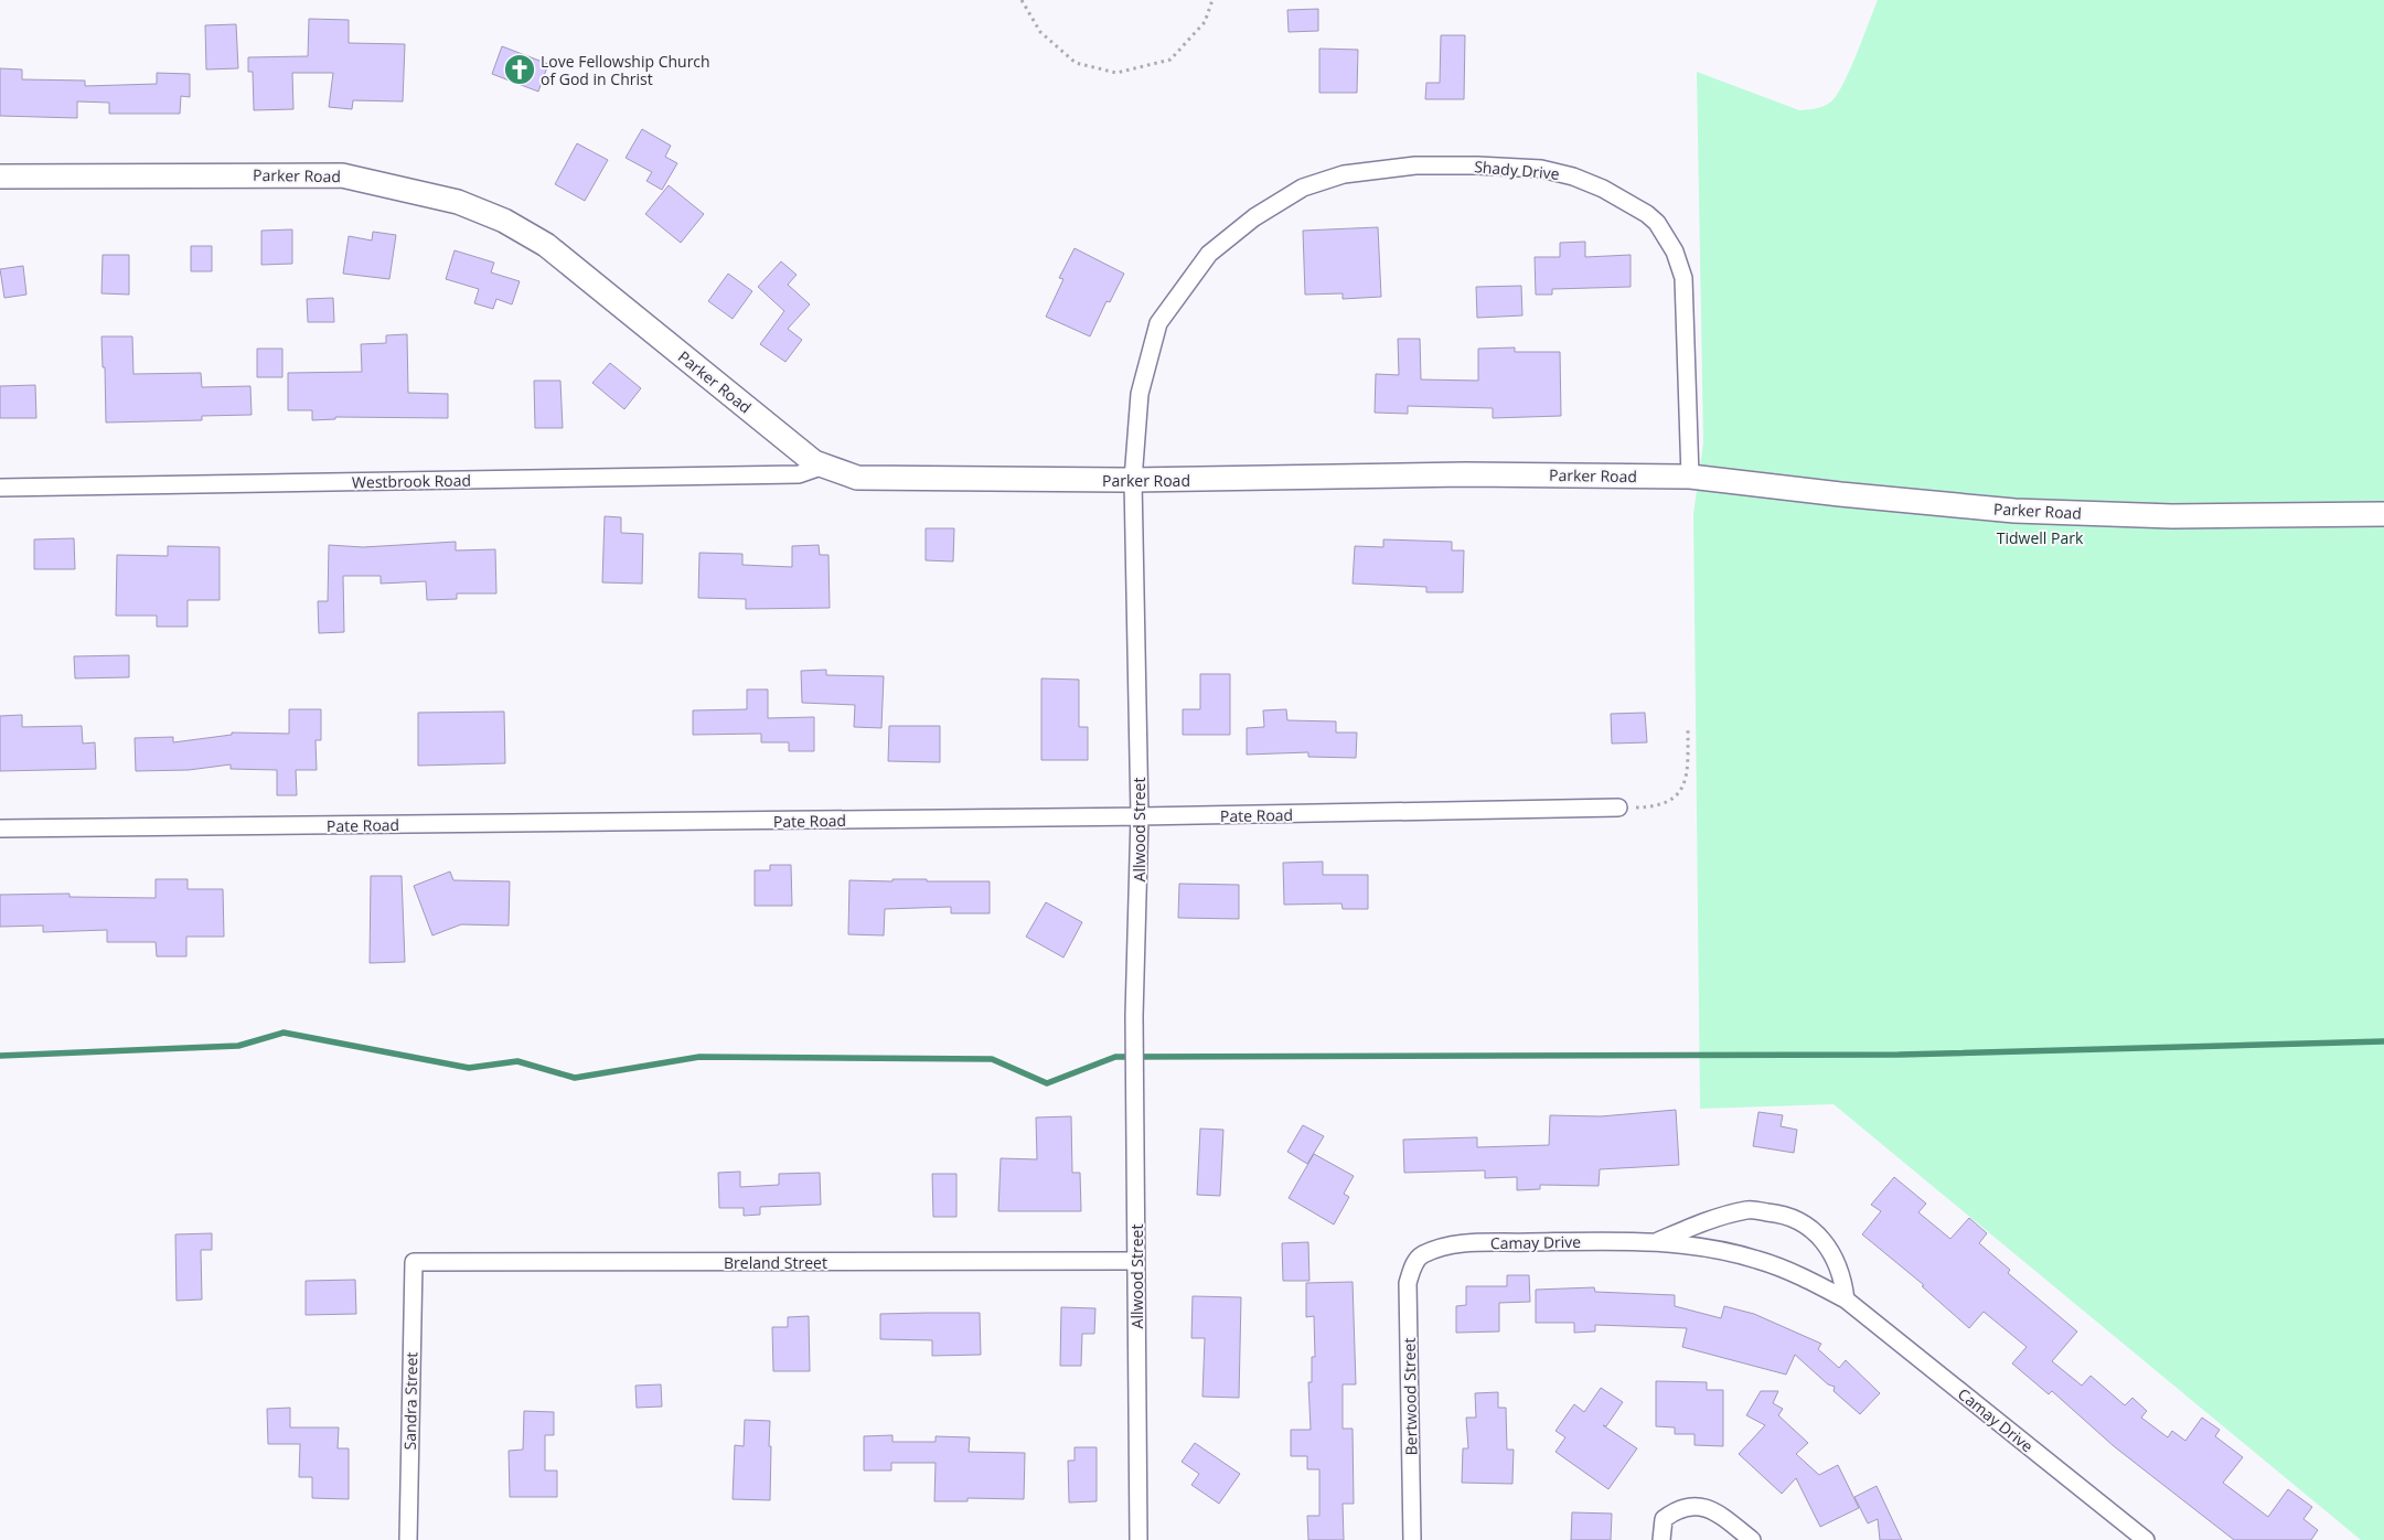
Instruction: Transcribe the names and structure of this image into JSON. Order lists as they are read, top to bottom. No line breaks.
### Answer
{"streets":{"main road":["Parker Road"],"street":["Shady Drive","Westbrook Road","Pate Road","Allwood Street","Camay Drive","Breland Street","Bertwood Street","Sandra Street"]},"crossings":[["Shady Drive","Parker Road"],["Shady Drive","Allwood Street"],["Parker Road","Westbrook Road"],["Parker Road","Allwood Street"],["Pate Road","Allwood Street"],["Allwood Street","Breland Street"],["Camay Drive","Bertwood Street"],["Breland Street","Sandra Street"]],"parks":["Tidwell Park"],"places":{"church":["Love Fellowship Church of God in Christ"]}}
